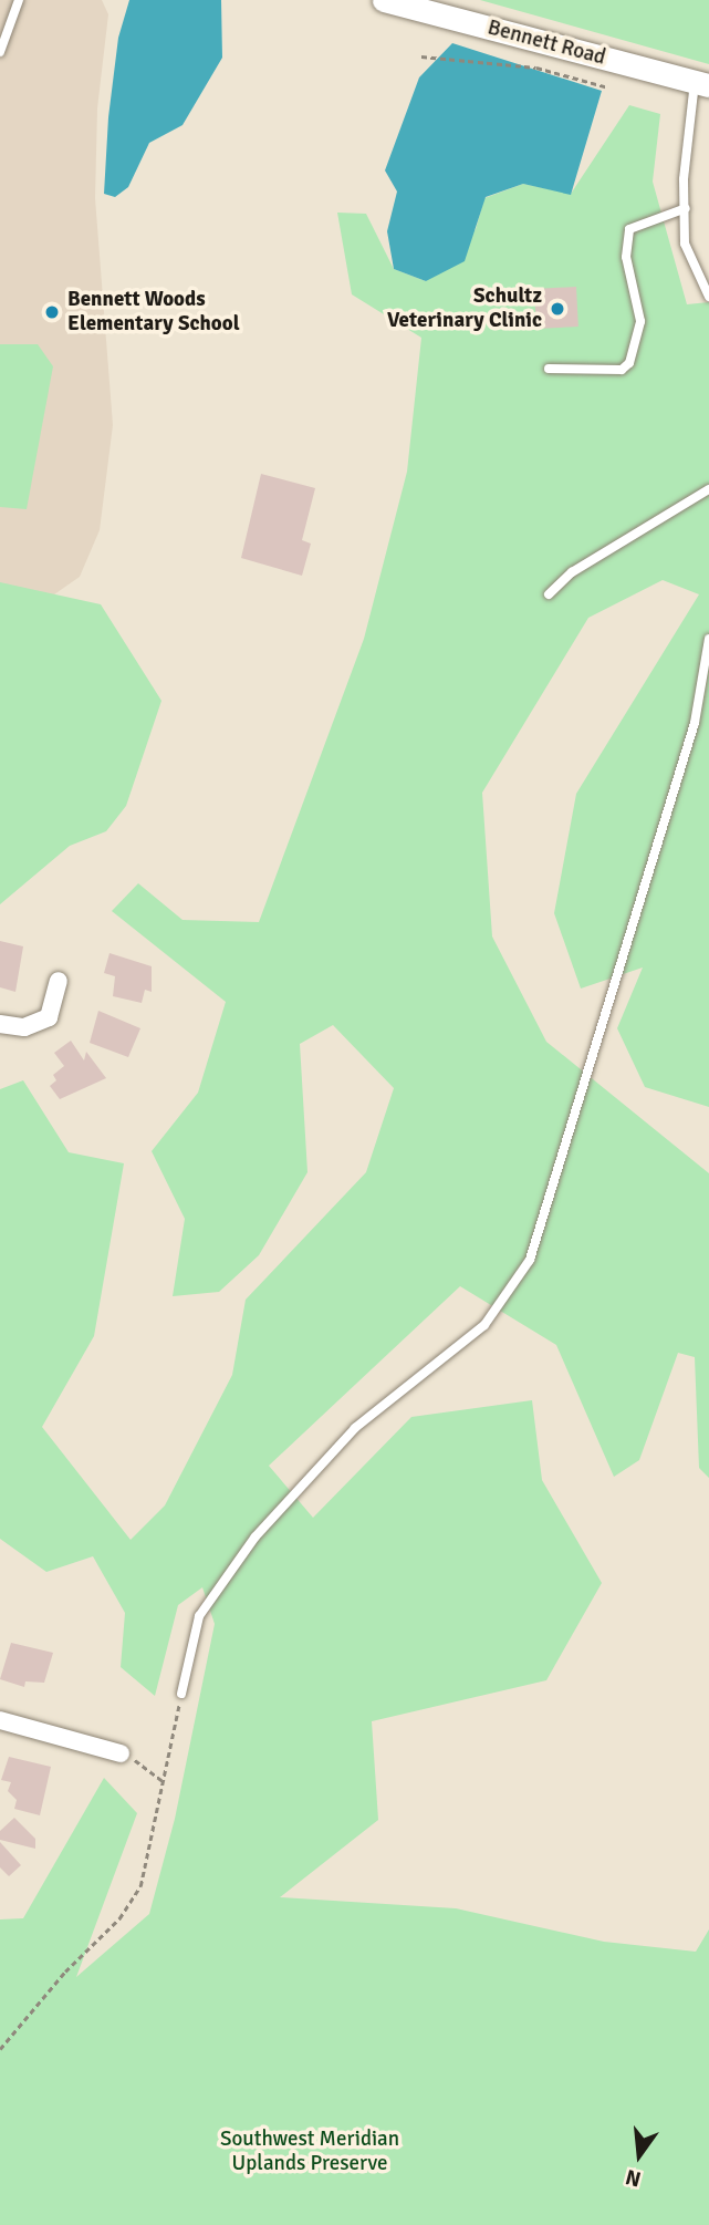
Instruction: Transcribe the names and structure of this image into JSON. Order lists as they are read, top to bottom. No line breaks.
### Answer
{"streets":{"street":["Bennett Road"]},"parks":["Southwest Meridian Uplands Preserve"],"places":["Schultz Veterinary Clinic","Bennett Woods Elementary School"],"north":"bottom"}
